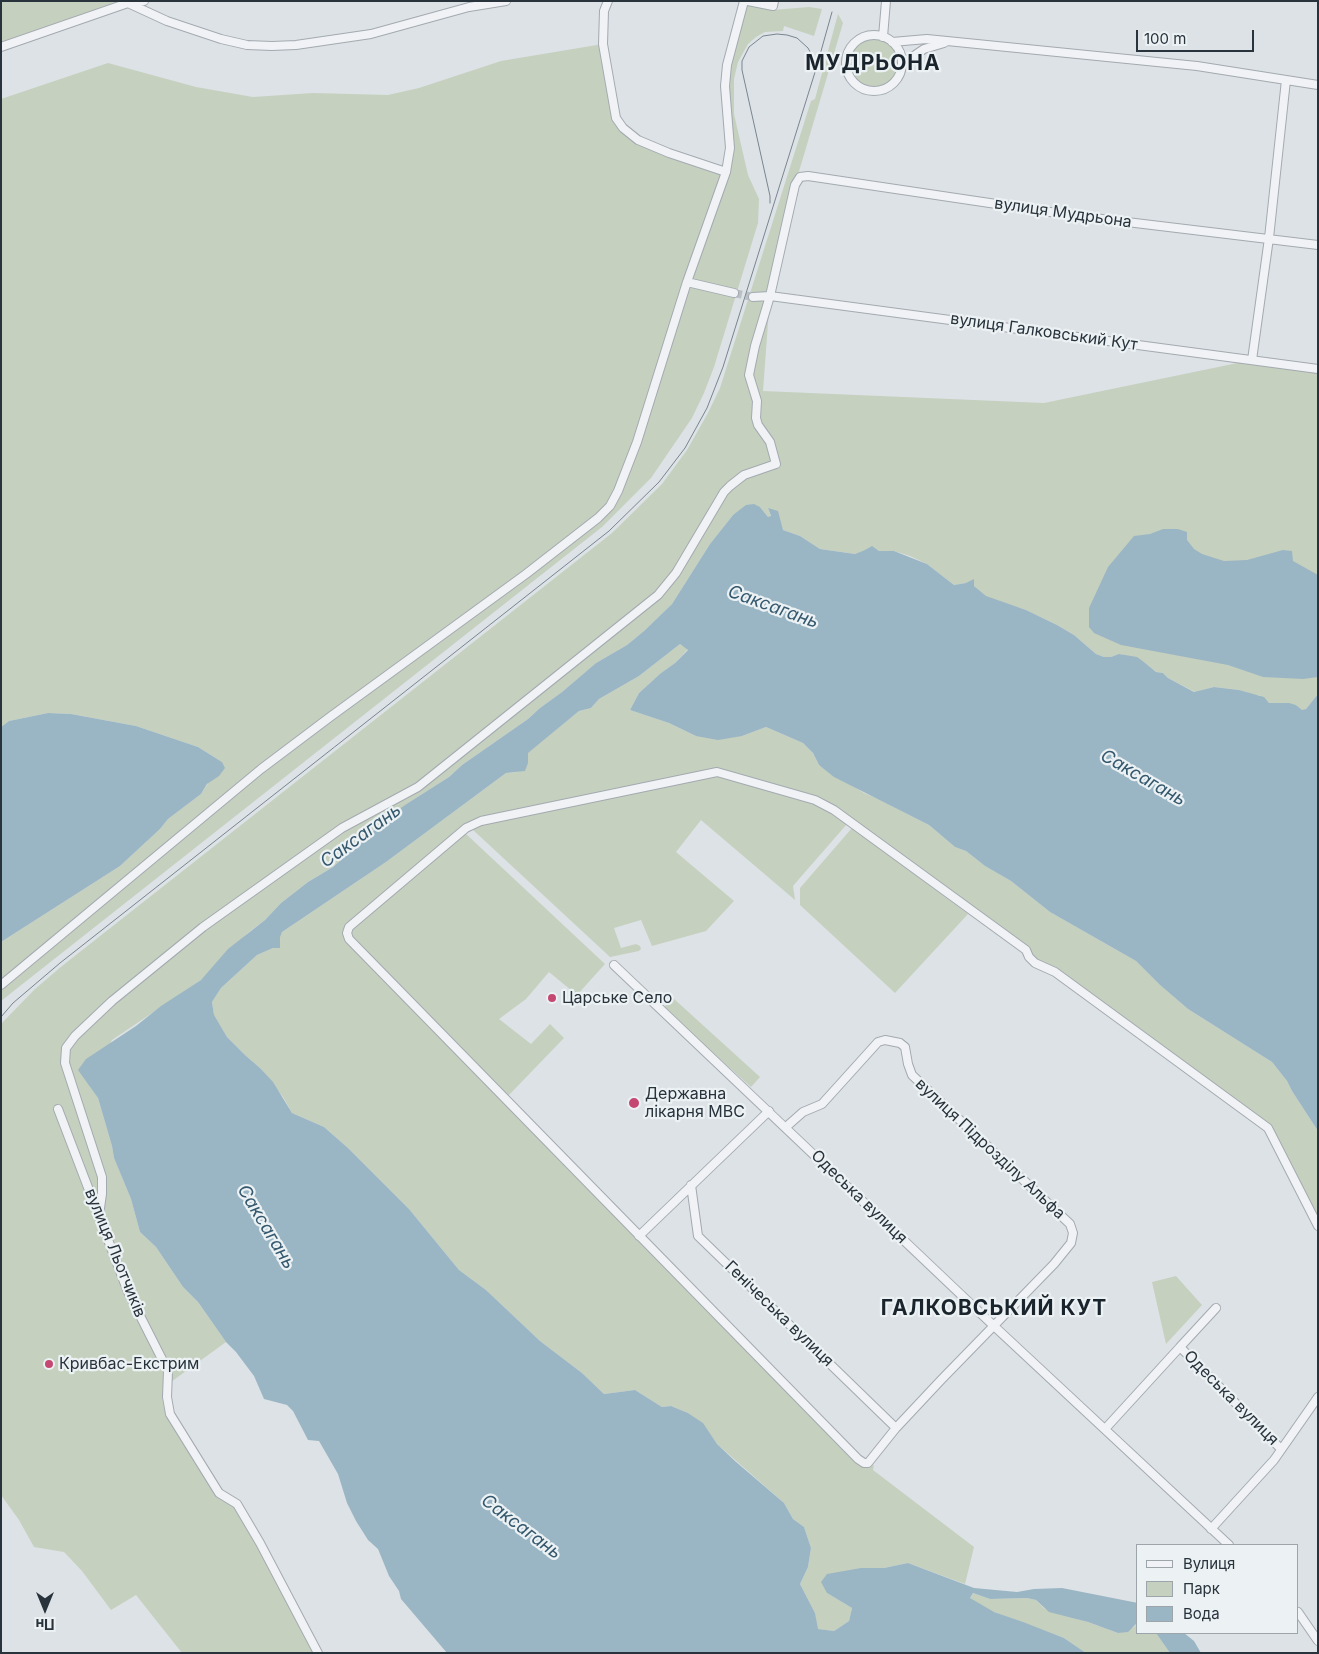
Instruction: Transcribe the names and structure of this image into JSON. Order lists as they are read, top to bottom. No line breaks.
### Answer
{"streets":{"street":["вулиця Мудрьона","вулиця Галковський Кут","вулиця Підрозділу Альфа","Одеська вулиця","вулиця Льотчиків","Генічеська вулиця"]},"crossings":[["вулиця Мудрьона","вулиця Галковський Кут"],["вулиця Підрозділу Альфа","Одеська вулиця"],["вулиця Підрозділу Альфа","Генічеська вулиця"]],"districts":["МУДРЬОНА","ГАЛКОВСЬКИЙ КУТ"],"water":["Саксагань"],"places":["Царське Село","Державна лікарня МВС","Кривбас-Екстрим"],"legend":["Вулиця","Парк","Вода"],"scale_bar":"100 m","north":"bottom"}
